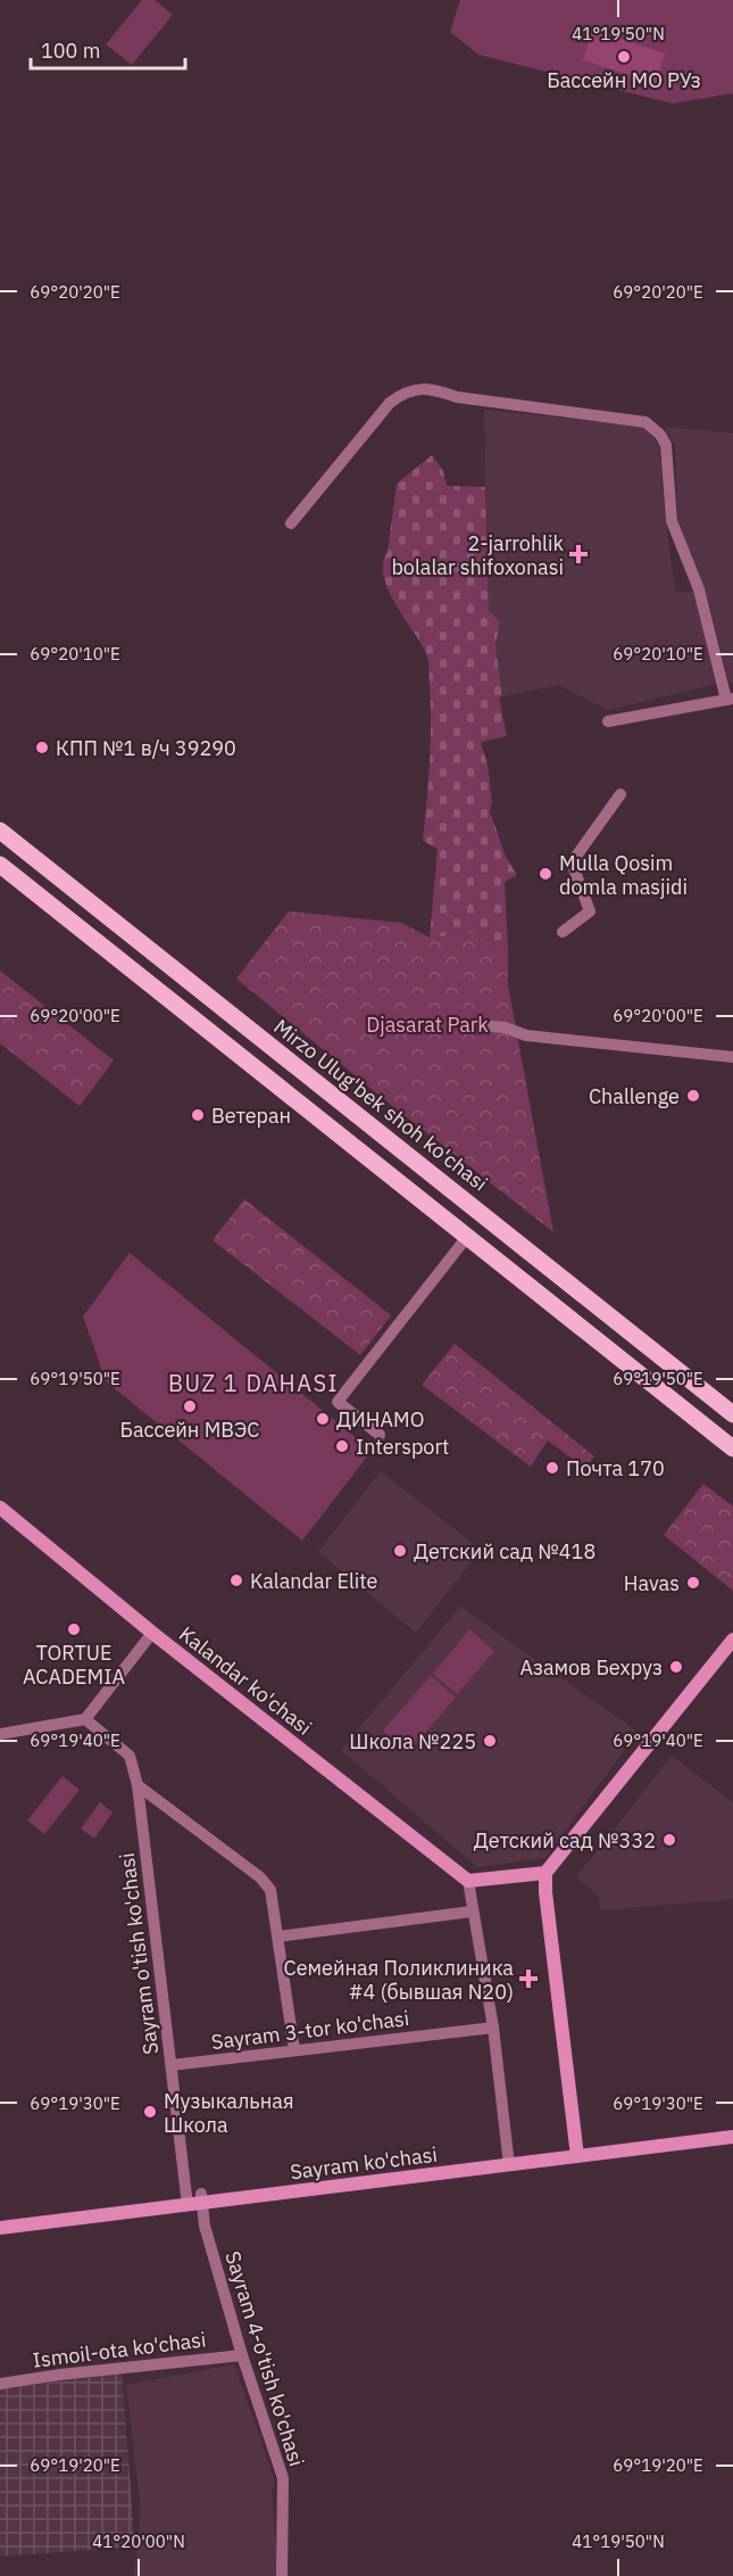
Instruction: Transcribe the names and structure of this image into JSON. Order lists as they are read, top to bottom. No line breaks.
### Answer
{"streets":{"main road":["Mirzo Ulug'bek shoh ko'chasi"],"street":["Kalandar ko'chasi","Sayram o'tish ko'chasi","Sayram 3-tor ko'chasi","Sayram ko'chasi","Ismoil-ota ko'chasi","Sayram 4-o'tish ko'chasi"]},"crossings":[["Sayram o'tish ko'chasi","Sayram 3-tor ko'chasi"],["Sayram o'tish ko'chasi","Sayram ko'chasi"],["Sayram o'tish ko'chasi","Sayram 4-o'tish ko'chasi"],["Sayram ko'chasi","Sayram 4-o'tish ko'chasi"],["Ismoil-ota ko'chasi","Sayram 4-o'tish ko'chasi"]],"districts":["BUZ 1 DAHASI"],"parks":["Djasarat Park"],"places":{"other":["Бассейн МО РУз","КПП №1 в/ч 39290","Mulla Qosim domla masjidi","Challenge","Ветеран","Бассейн МВЭС","ДИНАМО","Intersport","Почта 170","Детский сад №418","Kalandar Elite","Havas","TORTUE ACADEMIA","Азамов Бехруз","Школа №225","Детский сад №332","Музыкальная Школа"],"health":["2-jarrohlik bolalar shifoxonasi","Семейная Поликлиника #4 (бывшая N20)"]},"scale_bar":"100 m","coordinates":["41°19'50\"N","69°20'20\"E","69°20'10\"E","69°20'00\"E","69°19'50\"E","69°19'40\"E","69°19'30\"E","69°19'20\"E","41°20'00\"N"]}
